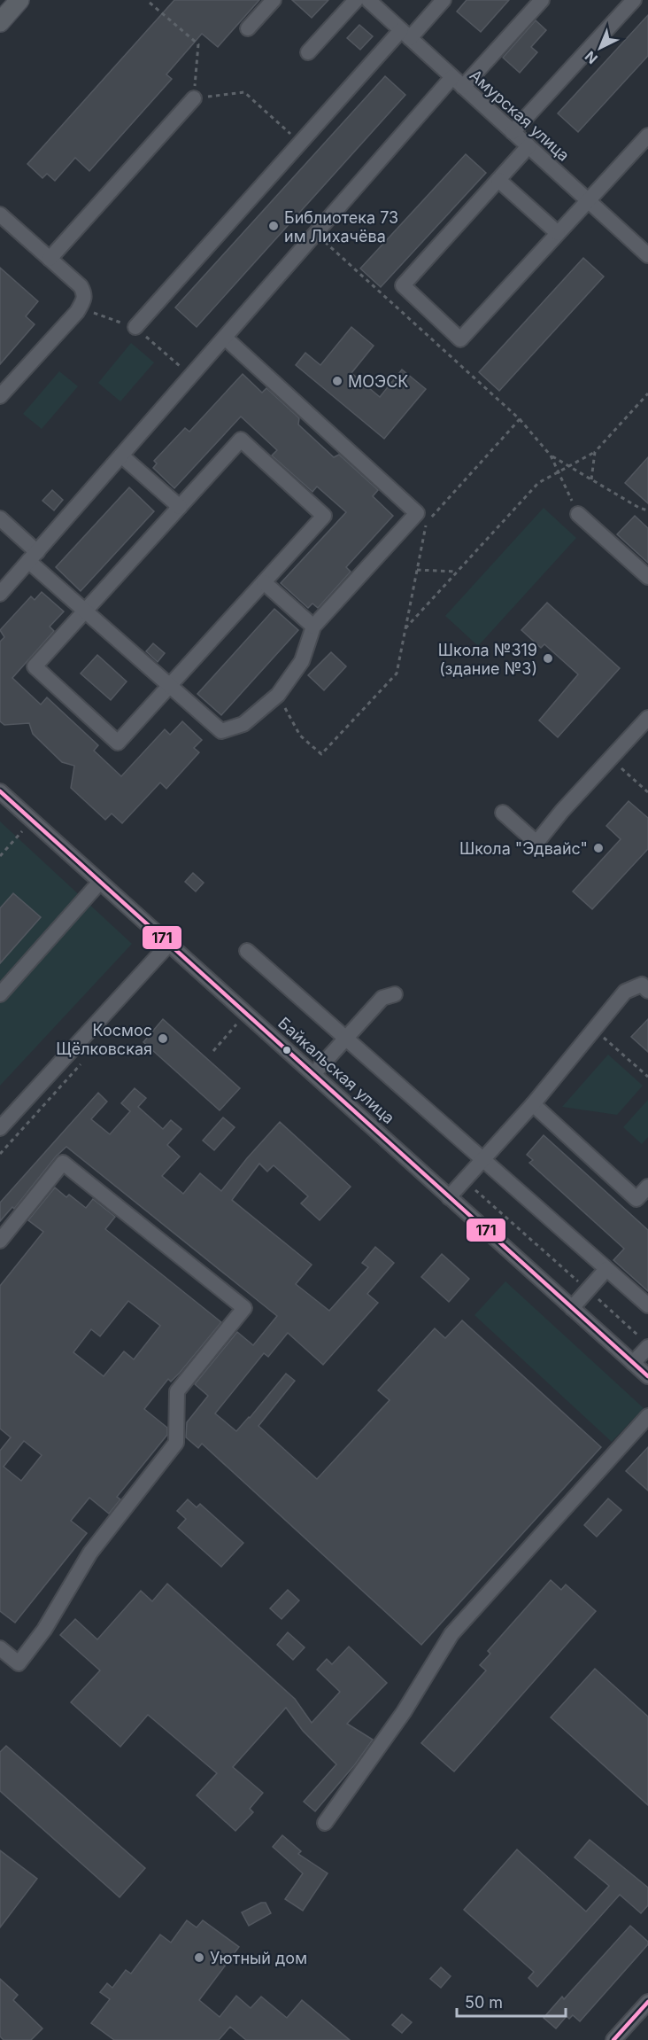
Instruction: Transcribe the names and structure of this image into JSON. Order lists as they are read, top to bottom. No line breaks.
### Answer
{"streets":{"street":["Амурская улица","Байкальская улица"]},"places":["Библиотека 73 им Лихачёва","МОЭСК","Школа №319 (здание №3)","Школа \"Эдвайс\"","Космос Щёлковская","Уютный дом"],"lines":["transit line 171"],"scale_bar":"50 m","north":"bottom left"}
